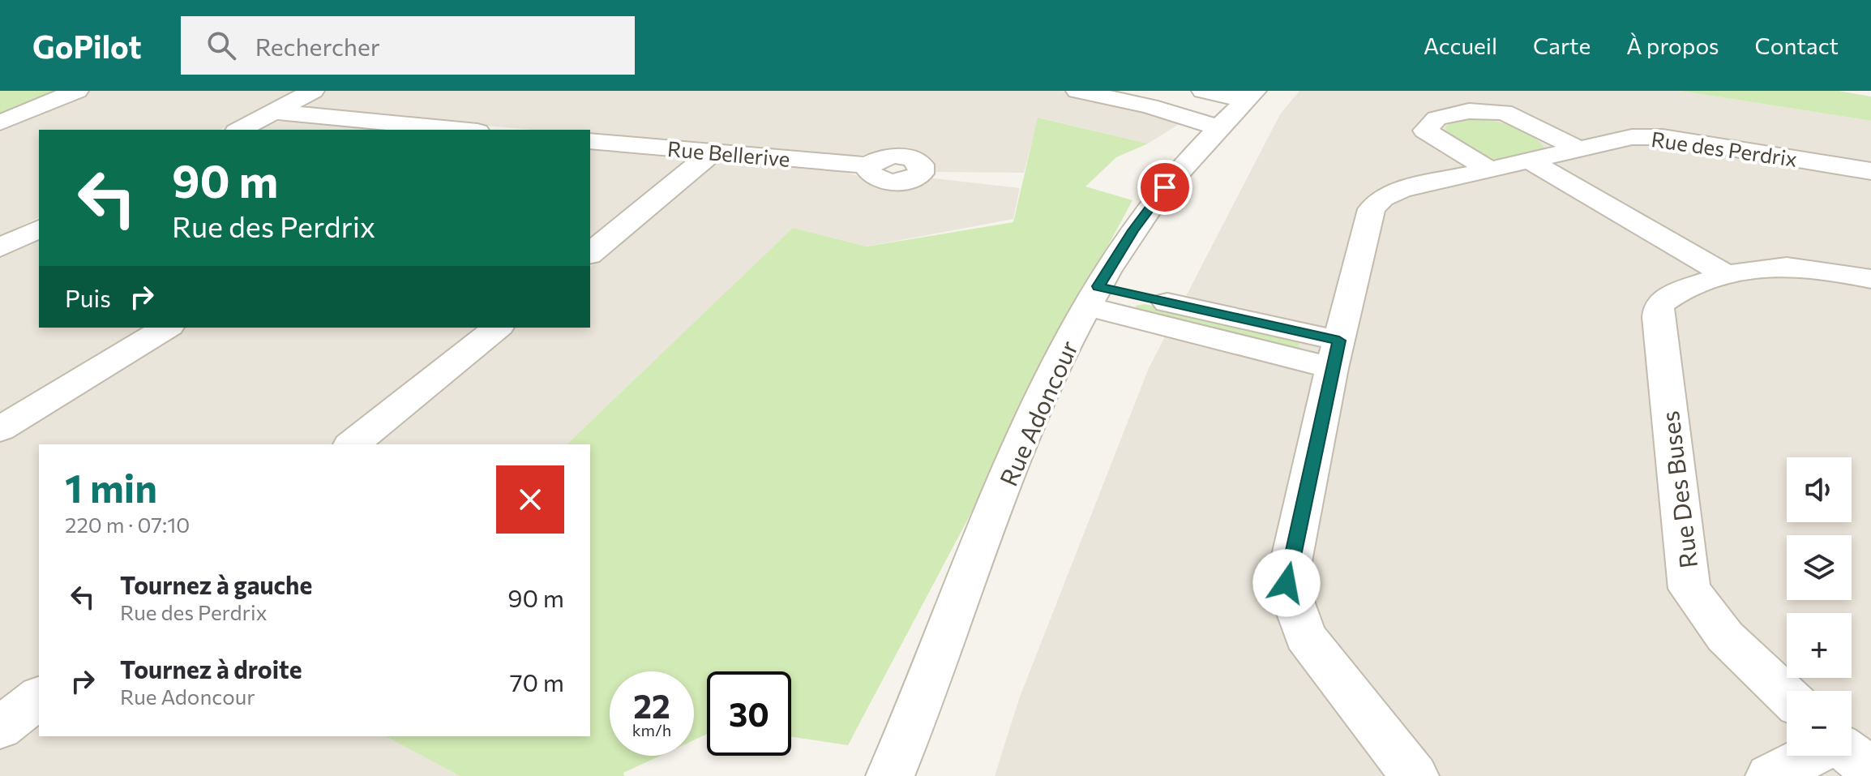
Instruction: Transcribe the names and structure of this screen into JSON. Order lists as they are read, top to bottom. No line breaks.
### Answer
{"streets":{"street":["Rue des Perdrix","Rue Bellerive","Rue Adoncour","Rue Des Buses"]},"page":{"header":"GoPilot","search":"Rechercher","nav":["Accueil","Carte","À propos","Contact"],"turn":["90 m","Rue des Perdrix"],"then":"Puis","heading":["1 min","220 m · 07:10"],"map_buttons":["+","−"],"list":[{"name":"Tournez à gauche","note":"Rue des Perdrix","value":"90 m"},{"name":"Tournez à droite","note":"Rue Adoncour","value":"70 m"}],"speed":"22 km/h","limit":"30"}}
